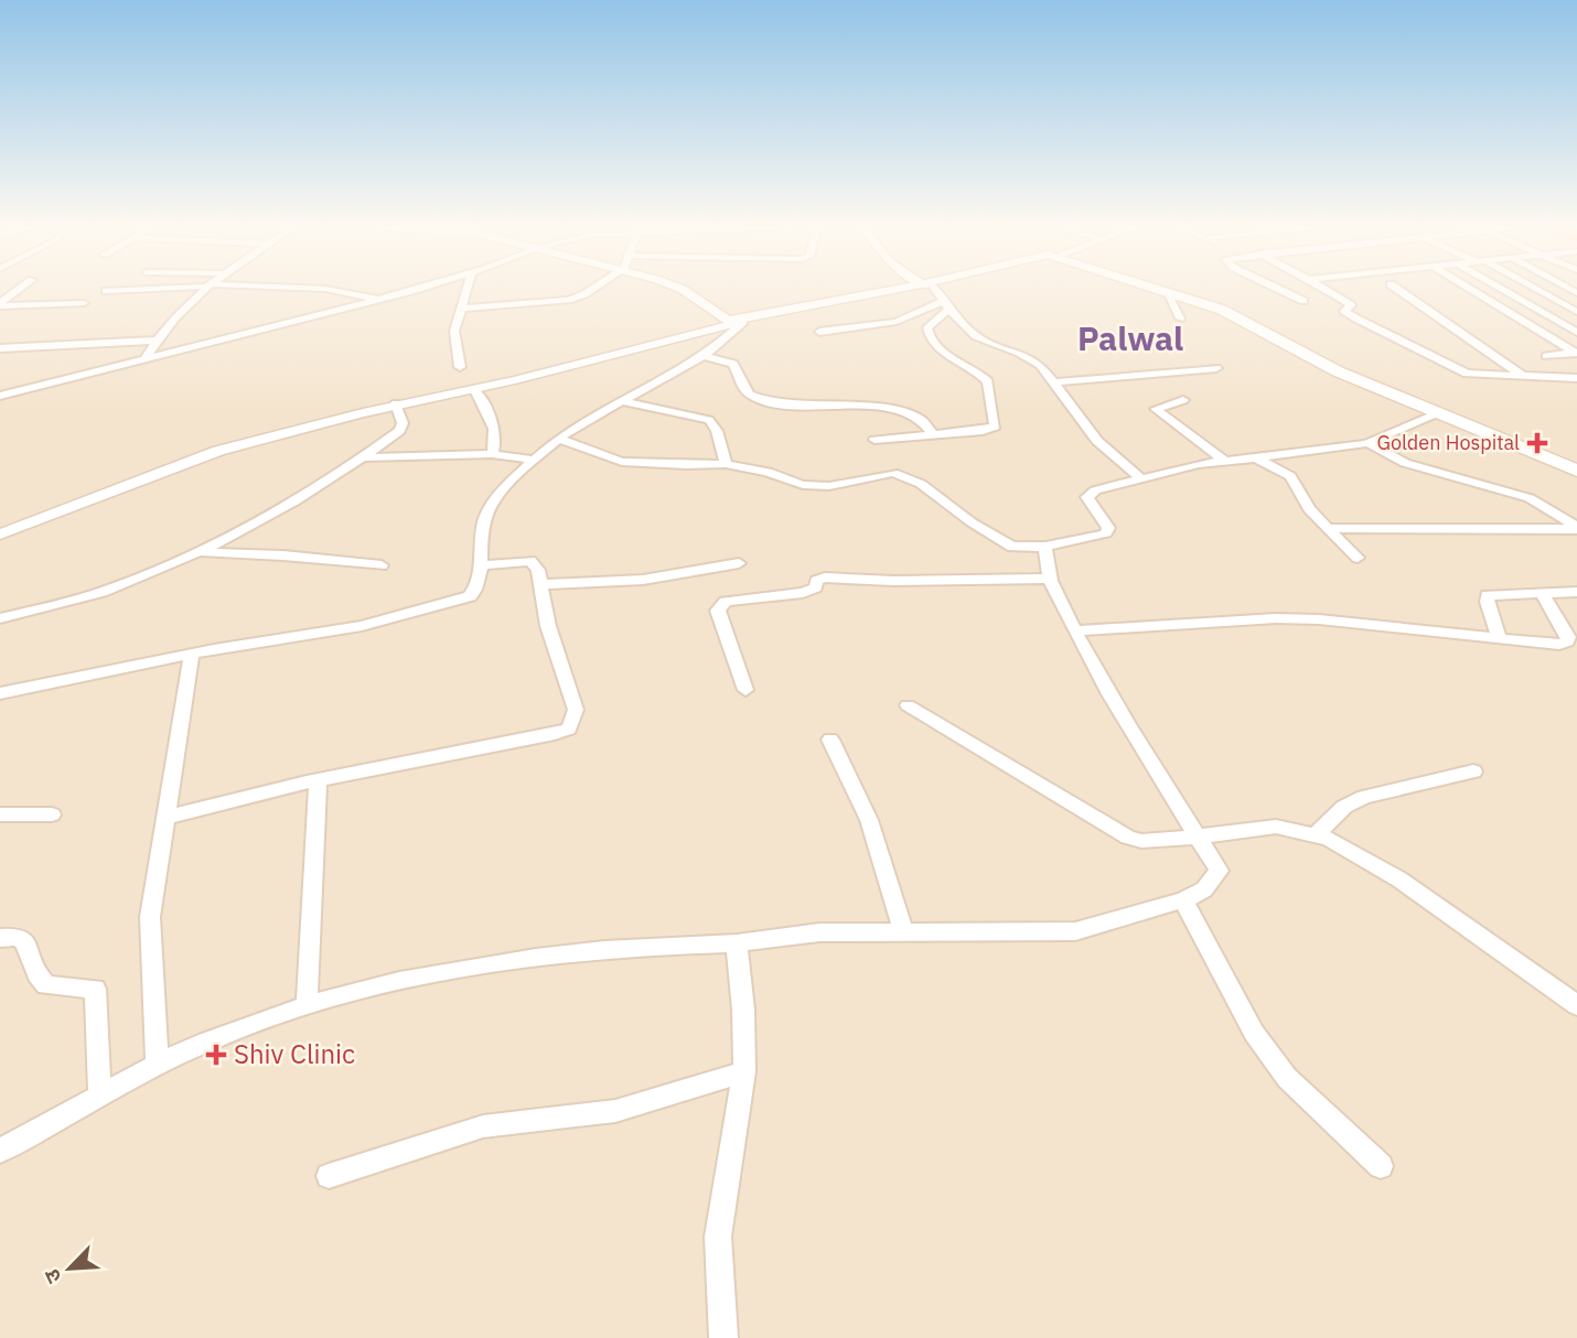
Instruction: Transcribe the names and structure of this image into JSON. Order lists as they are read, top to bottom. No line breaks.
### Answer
{"districts":["Palwal"],"places":{"health":["Golden Hospital","Shiv Clinic"]},"north":"bottom left"}
